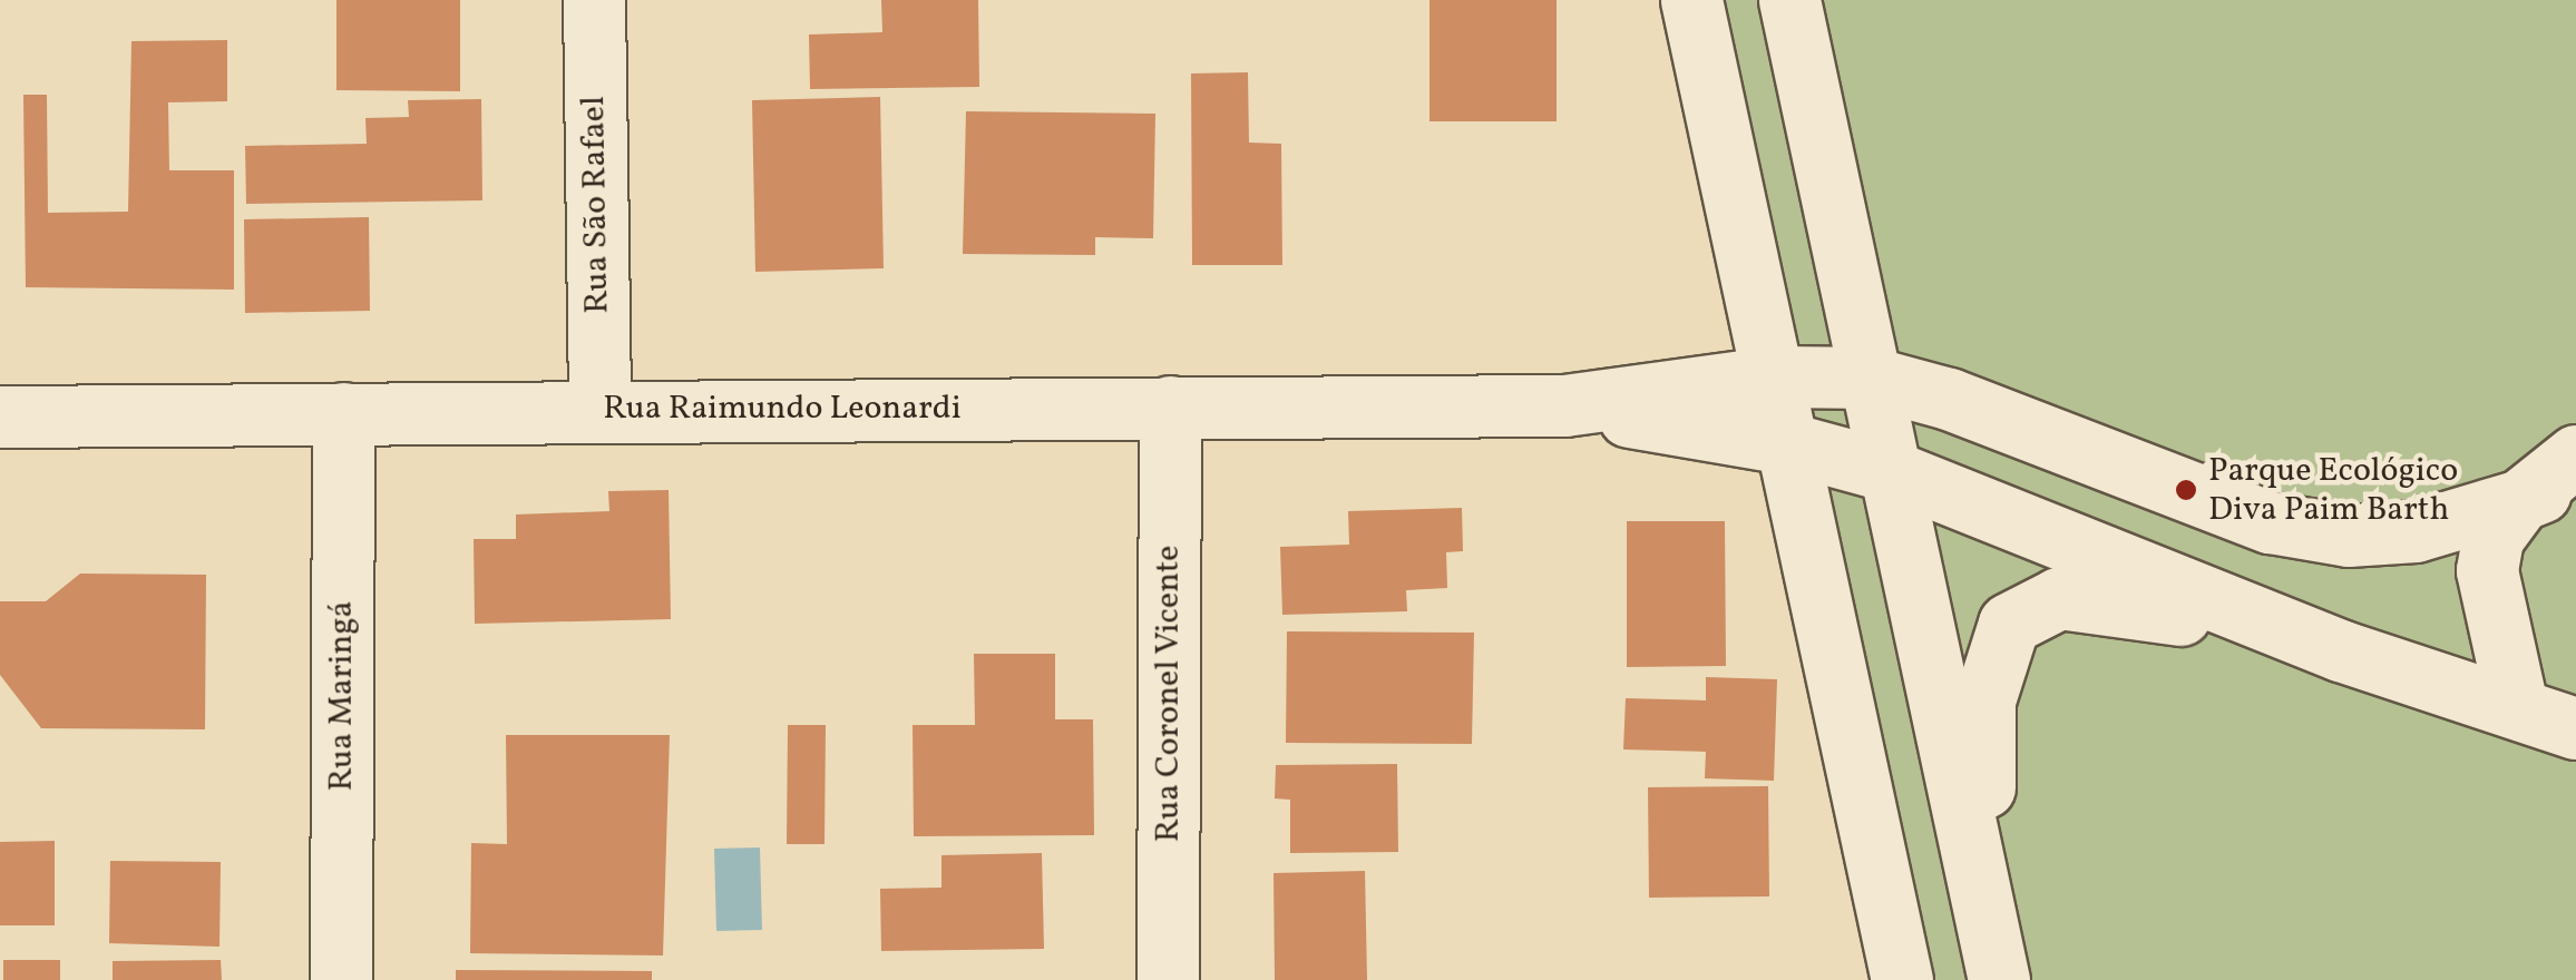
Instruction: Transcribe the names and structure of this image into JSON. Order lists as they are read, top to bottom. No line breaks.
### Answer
{"streets":{"street":["Rua São Rafael","Rua Raimundo Leonardi","Rua Coronel Vicente","Rua Maringá"]},"crossings":[["Rua São Rafael","Rua Raimundo Leonardi"],["Rua Raimundo Leonardi","Rua Coronel Vicente"],["Rua Raimundo Leonardi","Rua Maringá"]],"places":["Parque Ecológico Diva Paim Barth"]}
